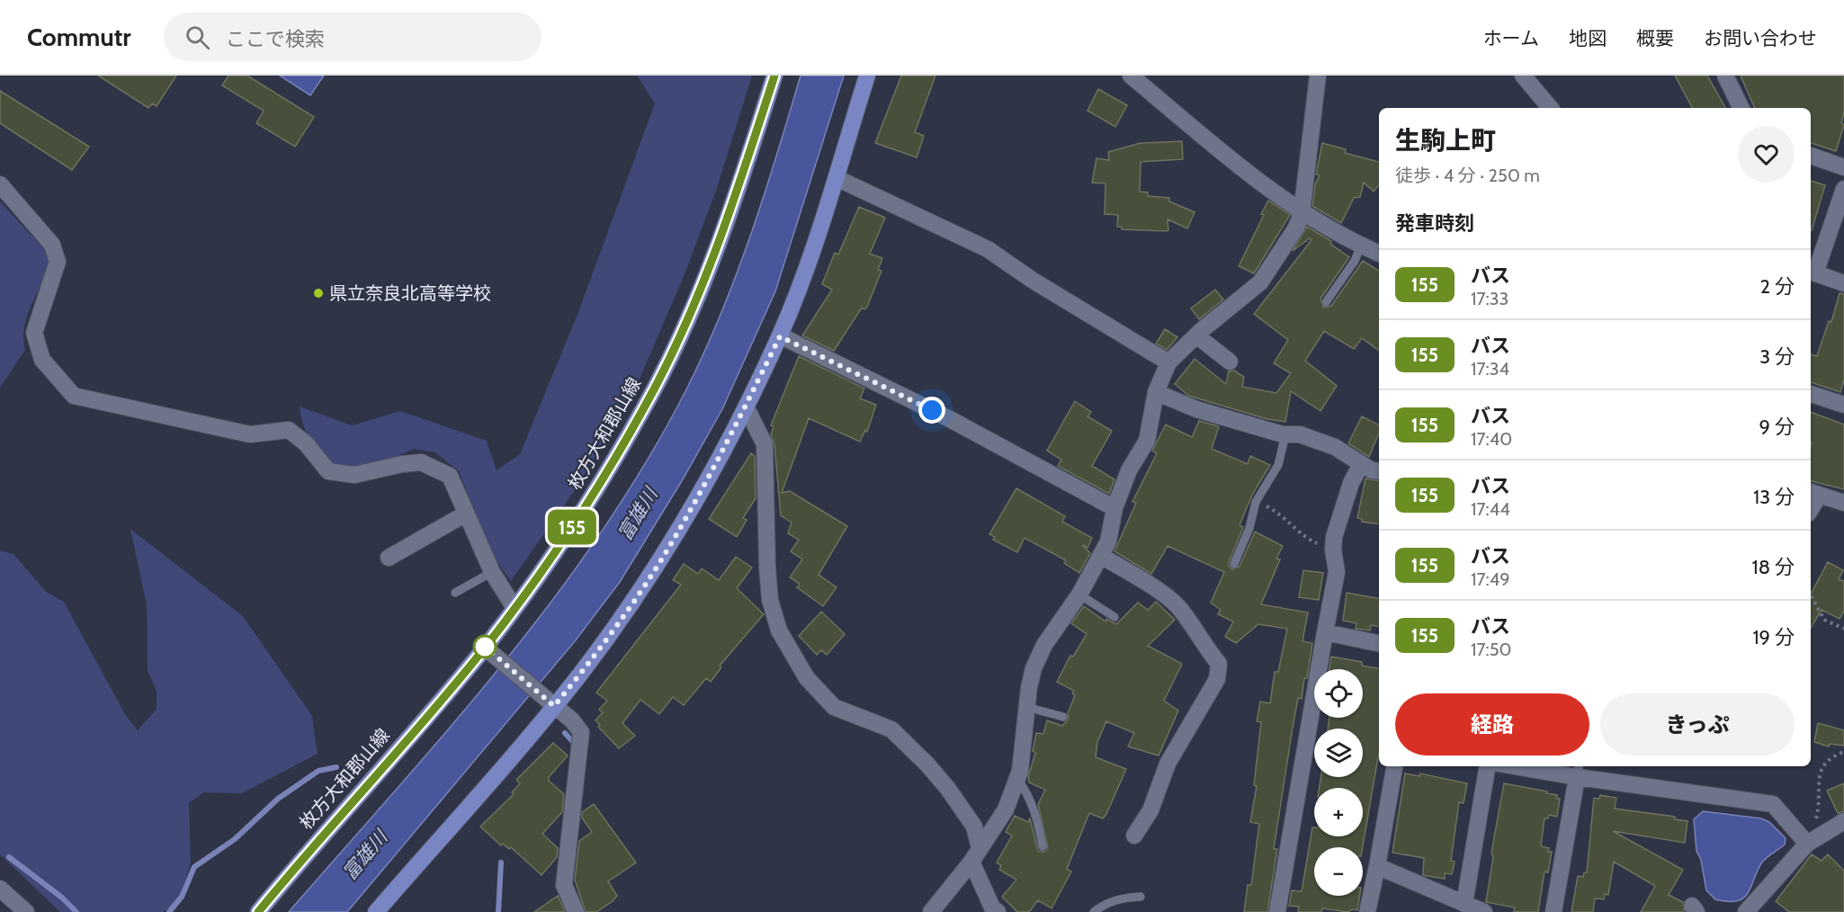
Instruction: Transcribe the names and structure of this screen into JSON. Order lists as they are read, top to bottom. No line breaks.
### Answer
{"streets":{"main road":["枚方大和郡山線"]},"water":["富雄川"],"places":["県立奈良北高等学校"],"lines":["bus line 155"],"page":{"header":"Commutr","search":"ここで検索","nav":["ホーム","地図","概要","お問い合わせ"],"on_map":"155","heading":[["生駒上町","徒歩 · 4 分 · 250 m"],"発車時刻"],"list":[{"mark":"155","name":"バス","note":"17:33","value":"2 分"},{"mark":"155","name":"バス","note":"17:34","value":"3 分"},{"mark":"155","name":"バス","note":"17:40","value":"9 分"},{"mark":"155","name":"バス","note":"17:44","value":"13 分"},{"mark":"155","name":"バス","note":"17:49","value":"18 分"},{"mark":"155","name":"バス","note":"17:50","value":"19 分"}],"map_buttons":["+","−"],"buttons":["経路","きっぷ"]}}
